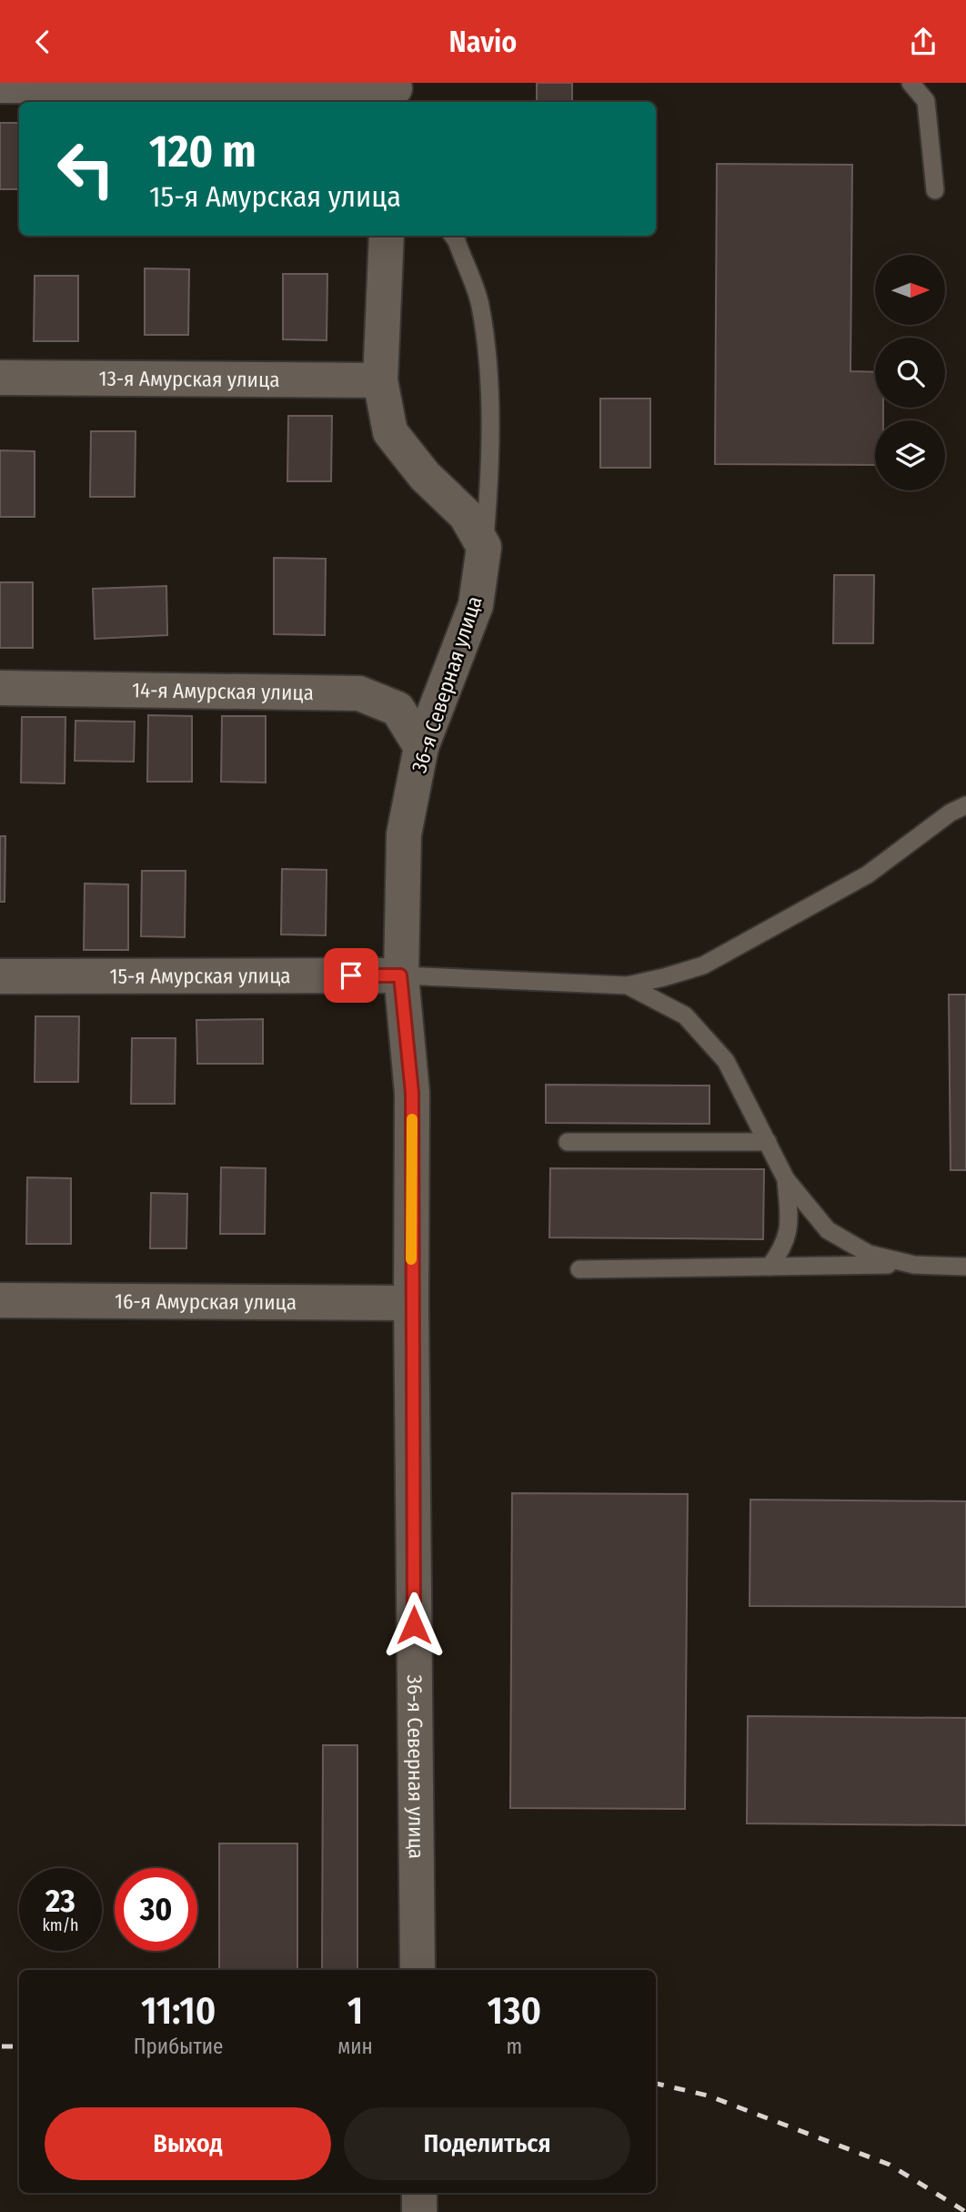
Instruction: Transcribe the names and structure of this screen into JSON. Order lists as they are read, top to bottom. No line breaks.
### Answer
{"streets":{"street":["13-я Амурская улица","36-я Северная улица","14-я Амурская улица","15-я Амурская улица","16-я Амурская улица"]},"crossings":[["36-я Северная улица","14-я Амурская улица"],["36-я Северная улица","15-я Амурская улица"],["36-я Северная улица","16-я Амурская улица"]],"north":"right","page":{"header":"Navio","turn":["120 m","15-я Амурская улица"],"speed":"23 km/h","limit":"30","eta":["11:10","Прибытие","1","мин","130","m"],"buttons":["Выход","Поделиться"]}}
